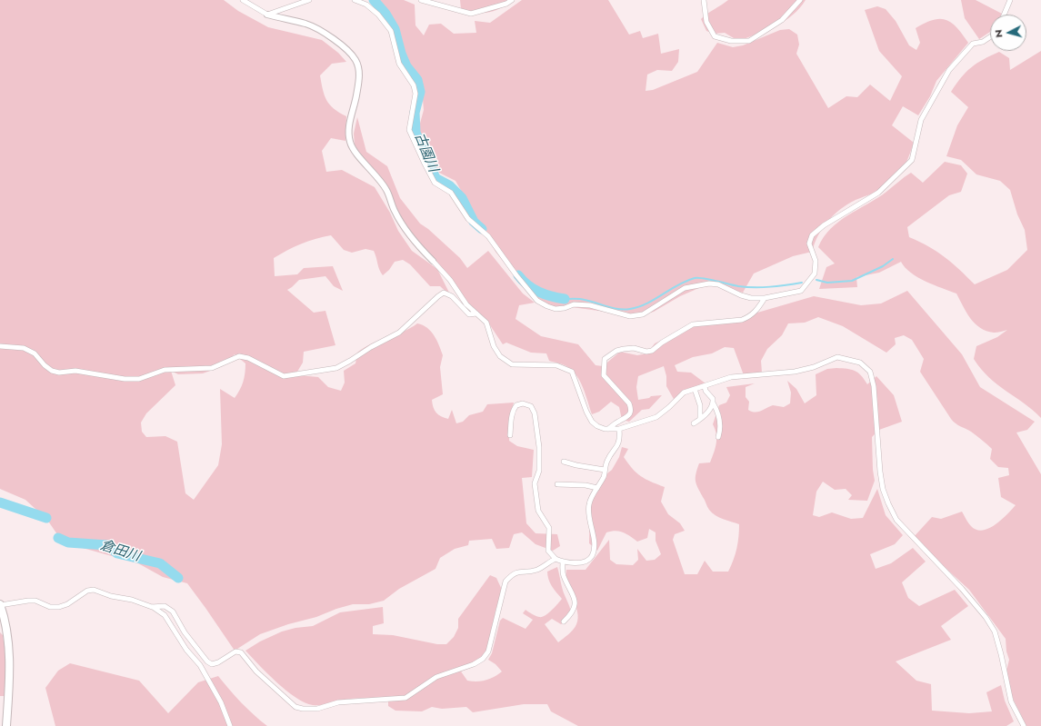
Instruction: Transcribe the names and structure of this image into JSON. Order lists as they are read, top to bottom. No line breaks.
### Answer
{"water":["古園川","倉田川"],"north":"left"}
